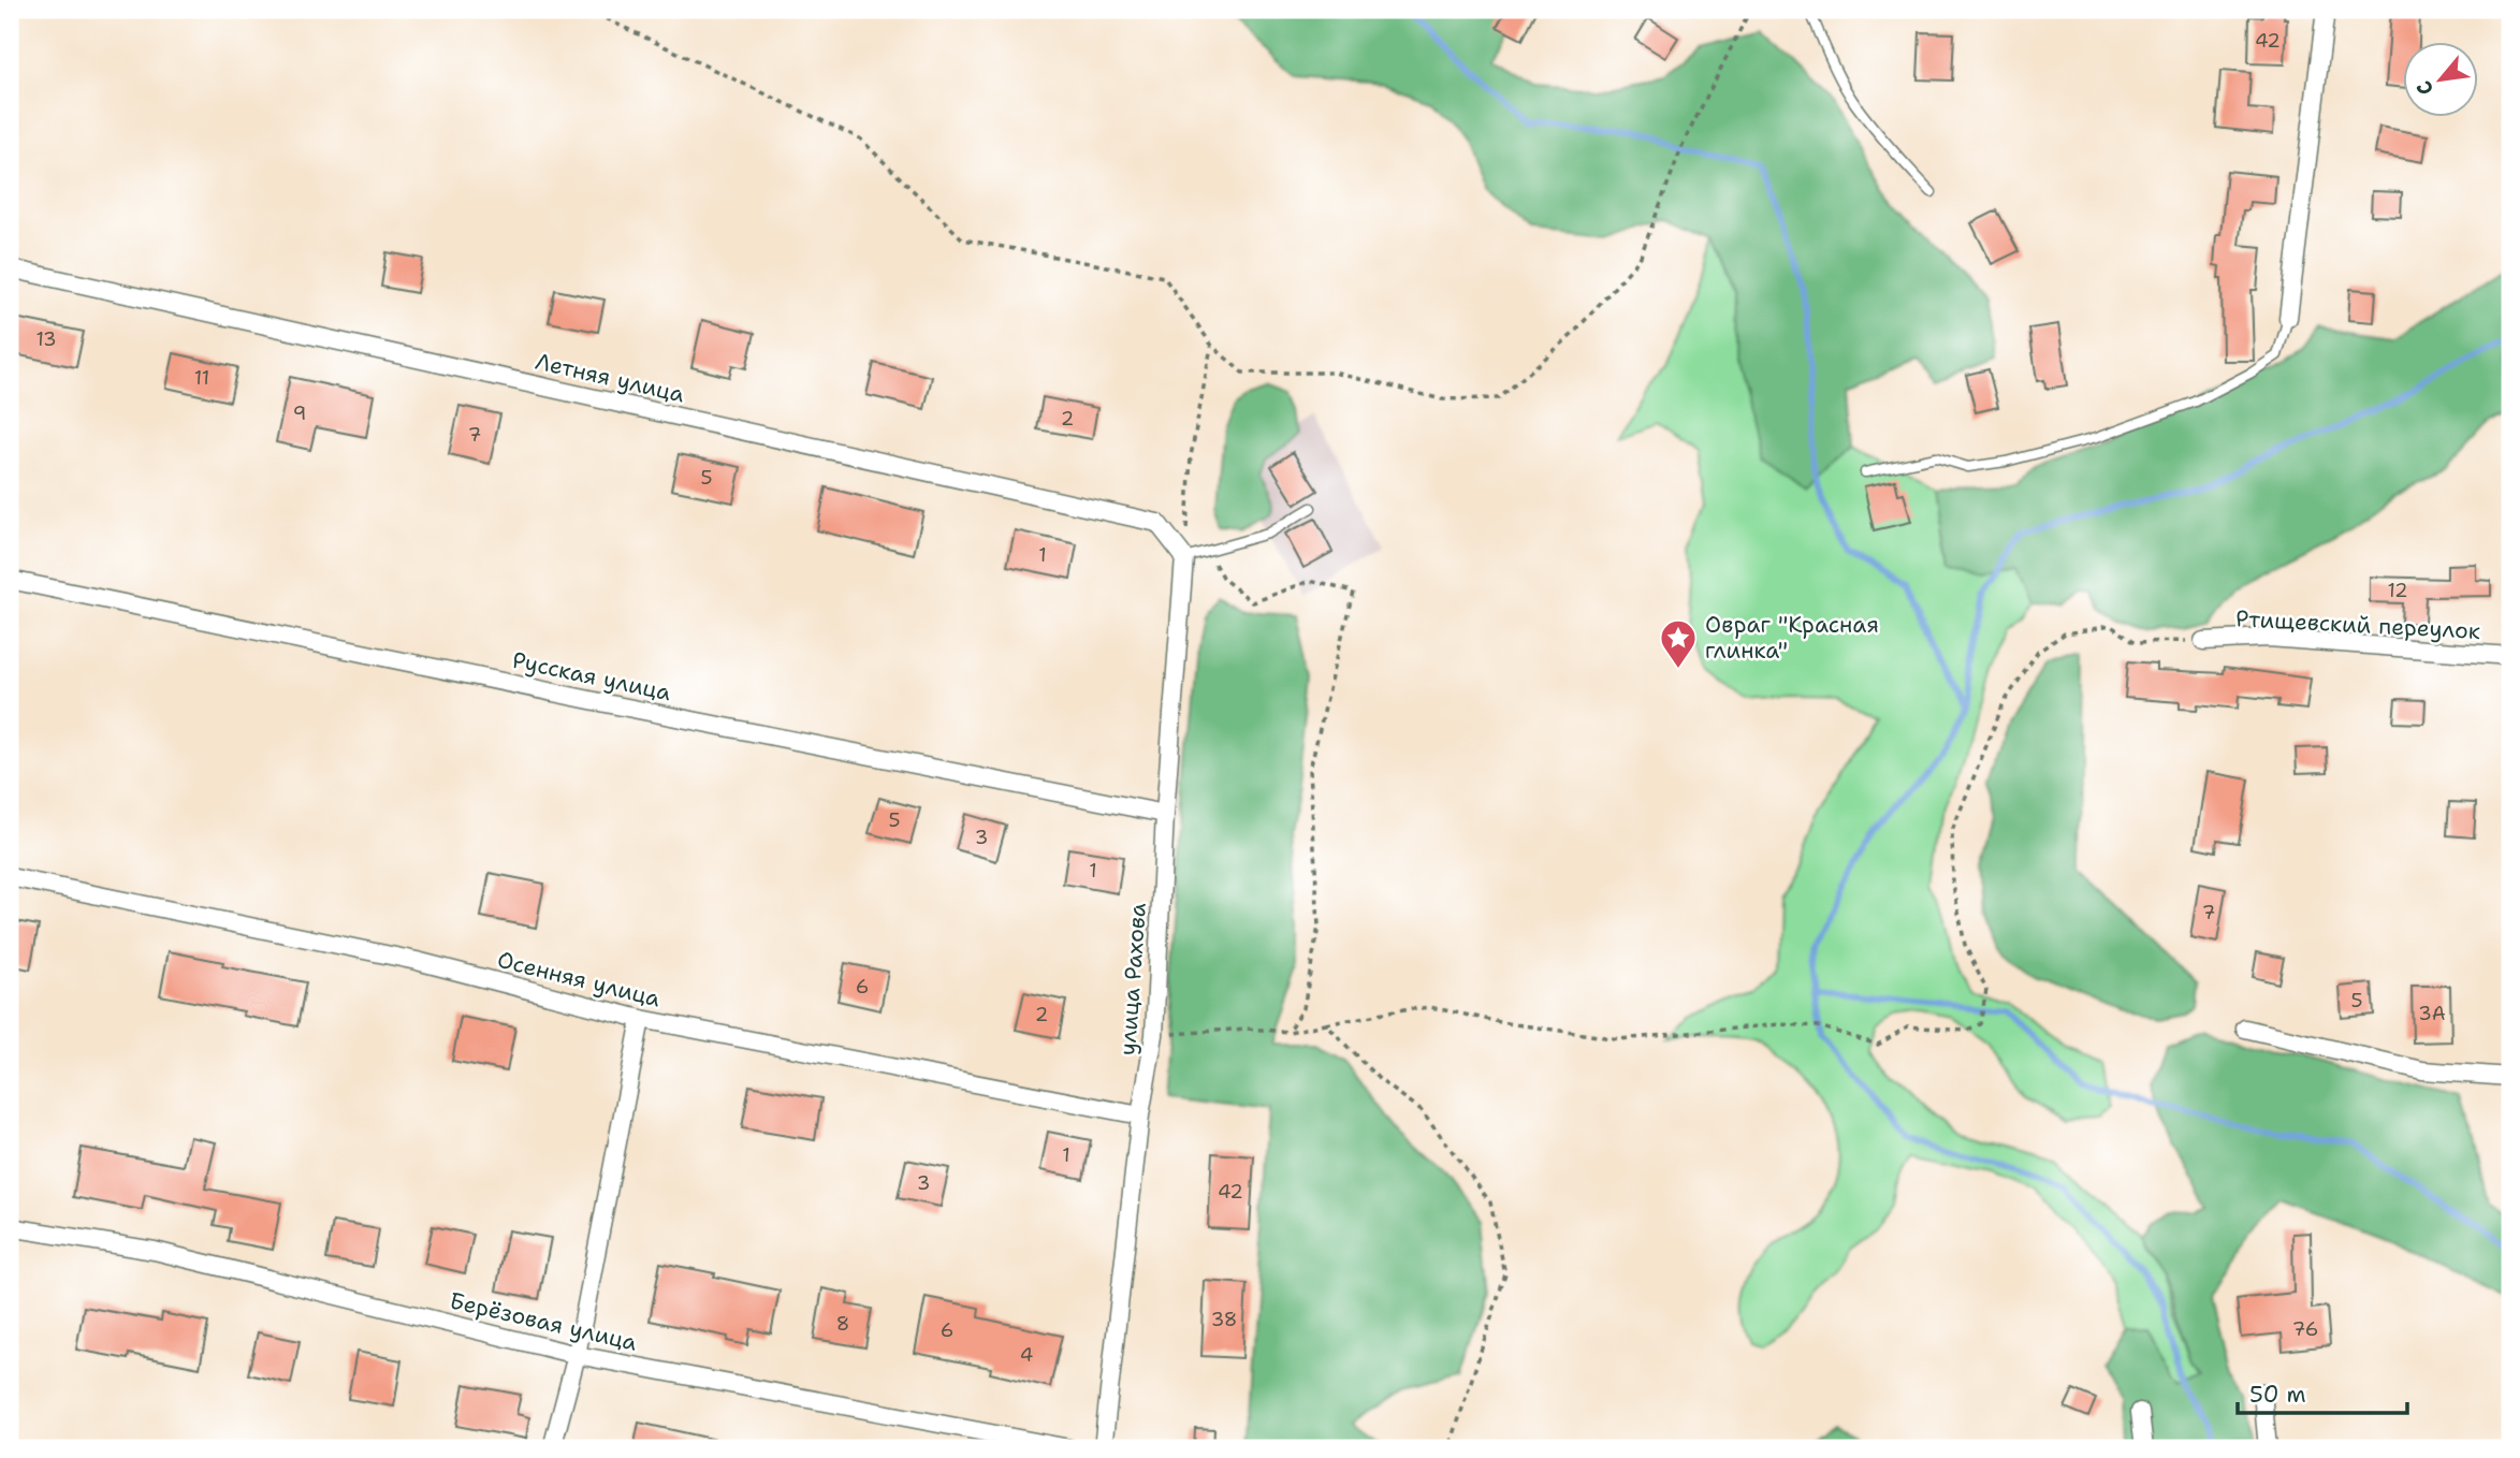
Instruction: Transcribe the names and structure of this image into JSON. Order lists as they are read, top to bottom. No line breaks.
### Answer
{"streets":{"street":["Летняя улица","Ртищевский переулок","Русская улица","Осенняя улица","улица Рахова","Берёзовая улица"]},"crossings":[["Летняя улица","улица Рахова"],["Русская улица","улица Рахова"],["Осенняя улица","улица Рахова"]],"places":{"place":["Овраг \"Красная глинка\""]},"house_numbers":["42","13","11","9","2","7","5","1","12","5","3","1","7","6","5","3А","2","1","3","42","38","8","76","6","4"],"scale_bar":"50 m","north":"bottom left"}
